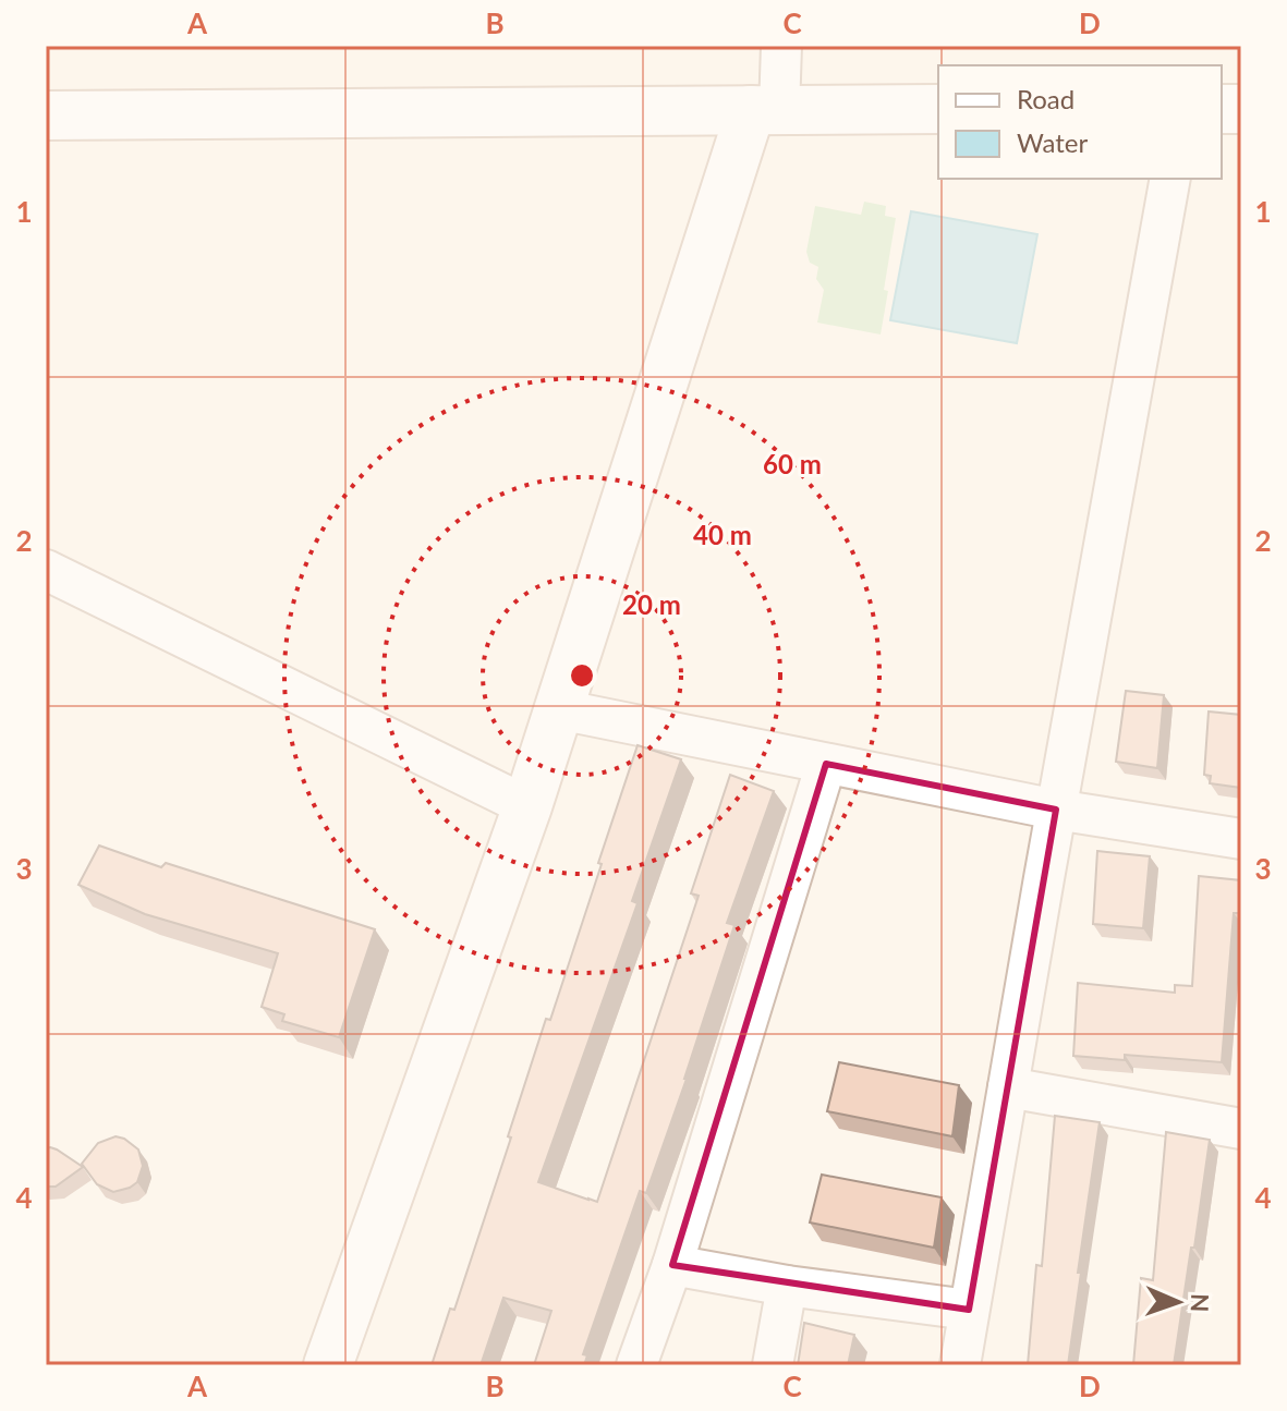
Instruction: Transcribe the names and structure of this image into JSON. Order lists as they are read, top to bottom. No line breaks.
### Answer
{"legend":["Road","Water"],"north":"right","grid":{"columns":["A","B","C","D"],"rows":["1","2","3","4"]},"rings":["60 m","40 m","20 m"]}
